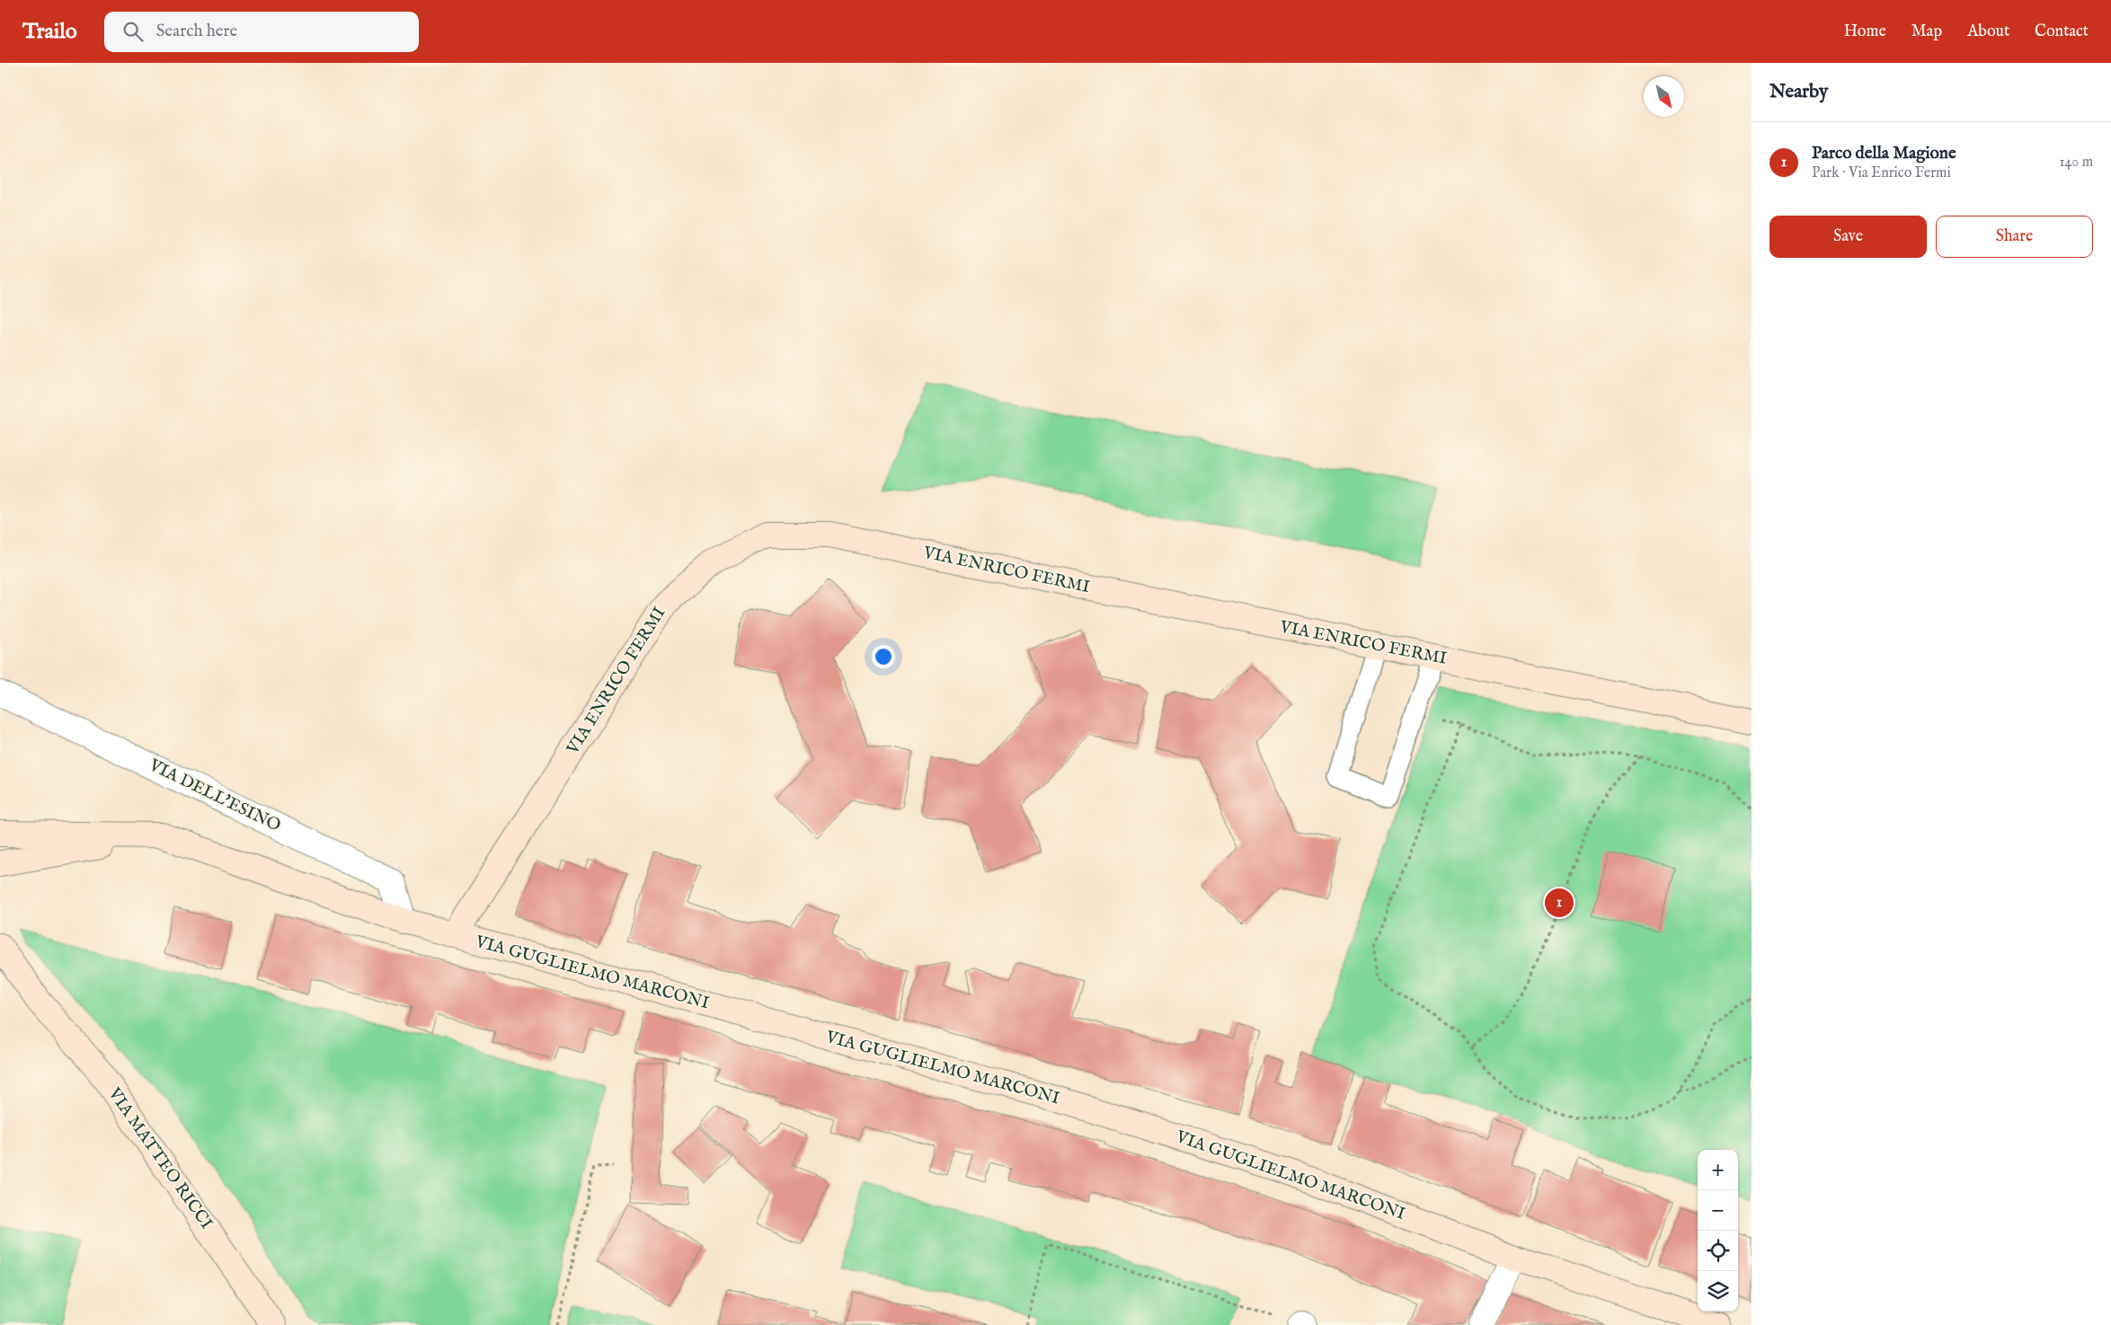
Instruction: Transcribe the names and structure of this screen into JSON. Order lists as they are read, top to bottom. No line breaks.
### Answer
{"streets":{"street":["VIA ENRICO FERMI","VIA DELL'ESINO","VIA GUGLIELMO MARCONI","VIA MATTEO RICCI"]},"crossings":[["VIA ENRICO FERMI","VIA GUGLIELMO MARCONI"],["VIA DELL'ESINO","VIA GUGLIELMO MARCONI"]],"north":"bottom right","page":{"header":"Trailo","search":"Search here","nav":["Home","Map","About","Contact"],"heading":"Nearby","list":[{"mark":"1","name":"Parco della Magione","note":"Park · Via Enrico Fermi","value":"140 m"}],"buttons":["Save","Share"],"pins":"1","map_buttons":["+","−"]}}
